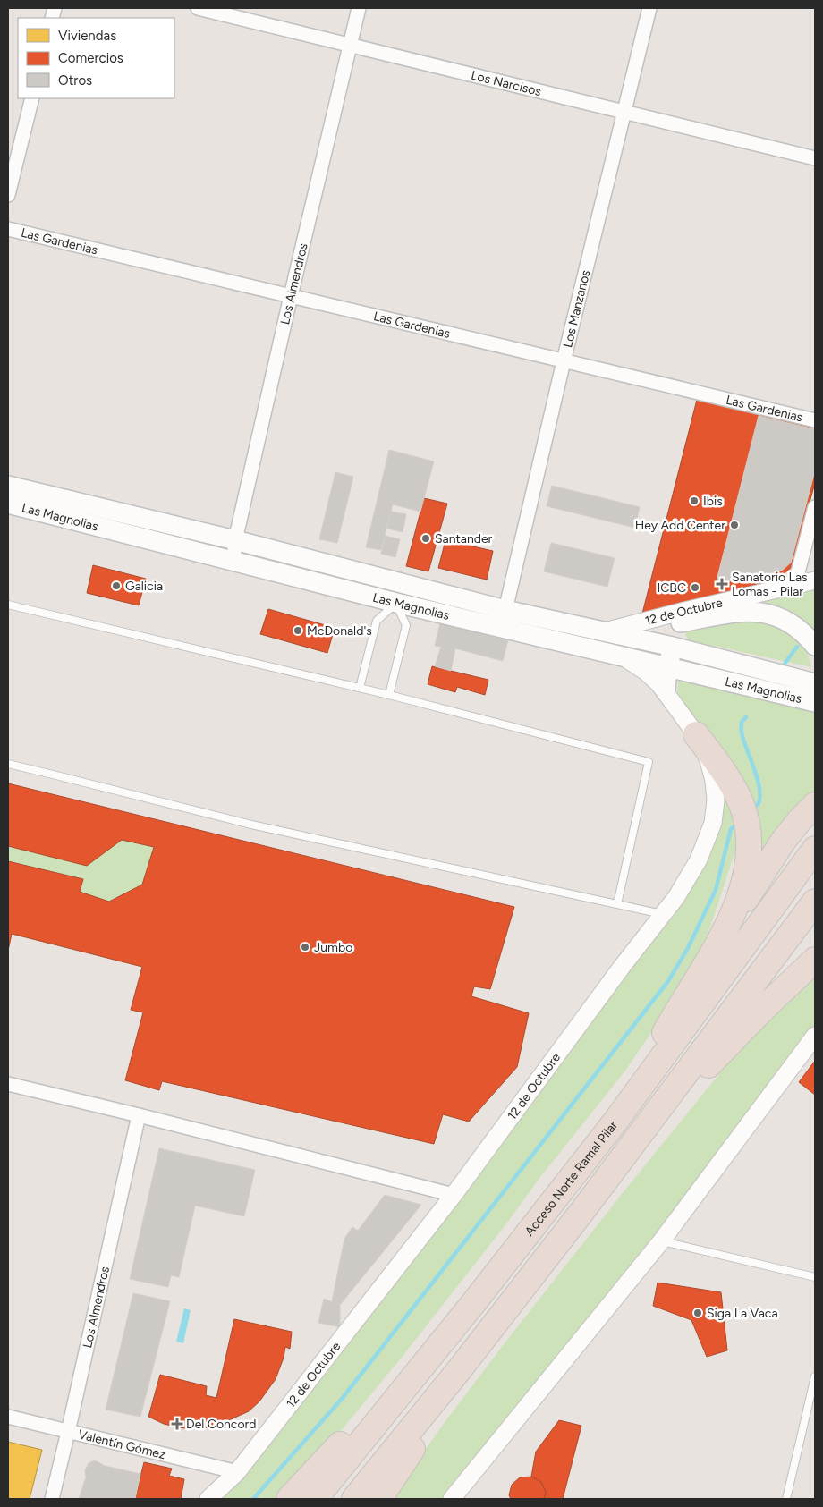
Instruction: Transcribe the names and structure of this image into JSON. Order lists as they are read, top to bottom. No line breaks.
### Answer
{"streets":{"highway":["Acceso Norte Ramal Pilar"],"main road":["Las Magnolias"],"street":["Los Narcisos","Las Gardenias","Los Almendros","Los Manzanos","12 de Octubre","Valentín Gómez"]},"crossings":[["Los Narcisos","Los Almendros"],["Los Narcisos","Los Manzanos"],["Las Gardenias","Los Almendros"],["Las Gardenias","Los Manzanos"],["Los Almendros","Las Magnolias"],["Los Almendros","Valentín Gómez"],["Los Manzanos","Las Magnolias"],["Las Magnolias","12 de Octubre"],["12 de Octubre","Valentín Gómez"]],"places":{"other":["Ibis","Hey Add Center","Santander","Galicia","ICBC","McDonald's","Jumbo","Siga La Vaca"],"health":["Sanatorio Las Lomas - Pilar","Del Concord"]},"legend":["Viviendas","Comercios","Otros"]}
